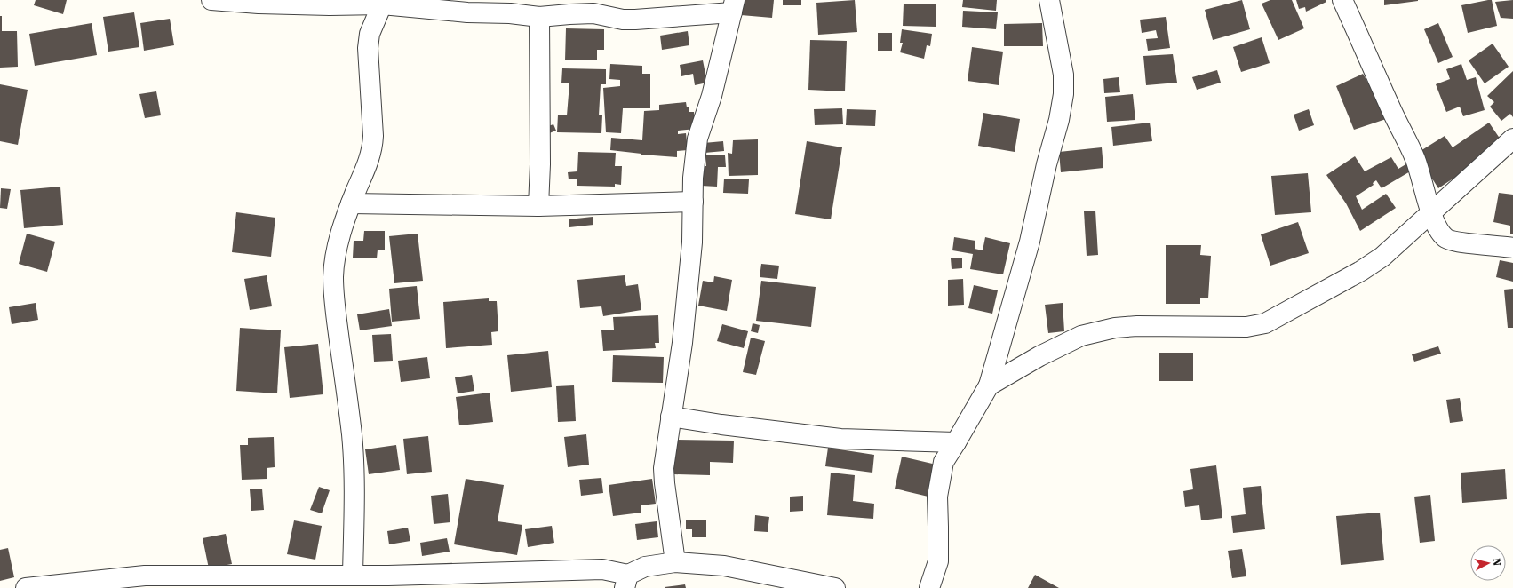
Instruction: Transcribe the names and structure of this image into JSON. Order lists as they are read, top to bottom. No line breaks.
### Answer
{"north":"right"}
